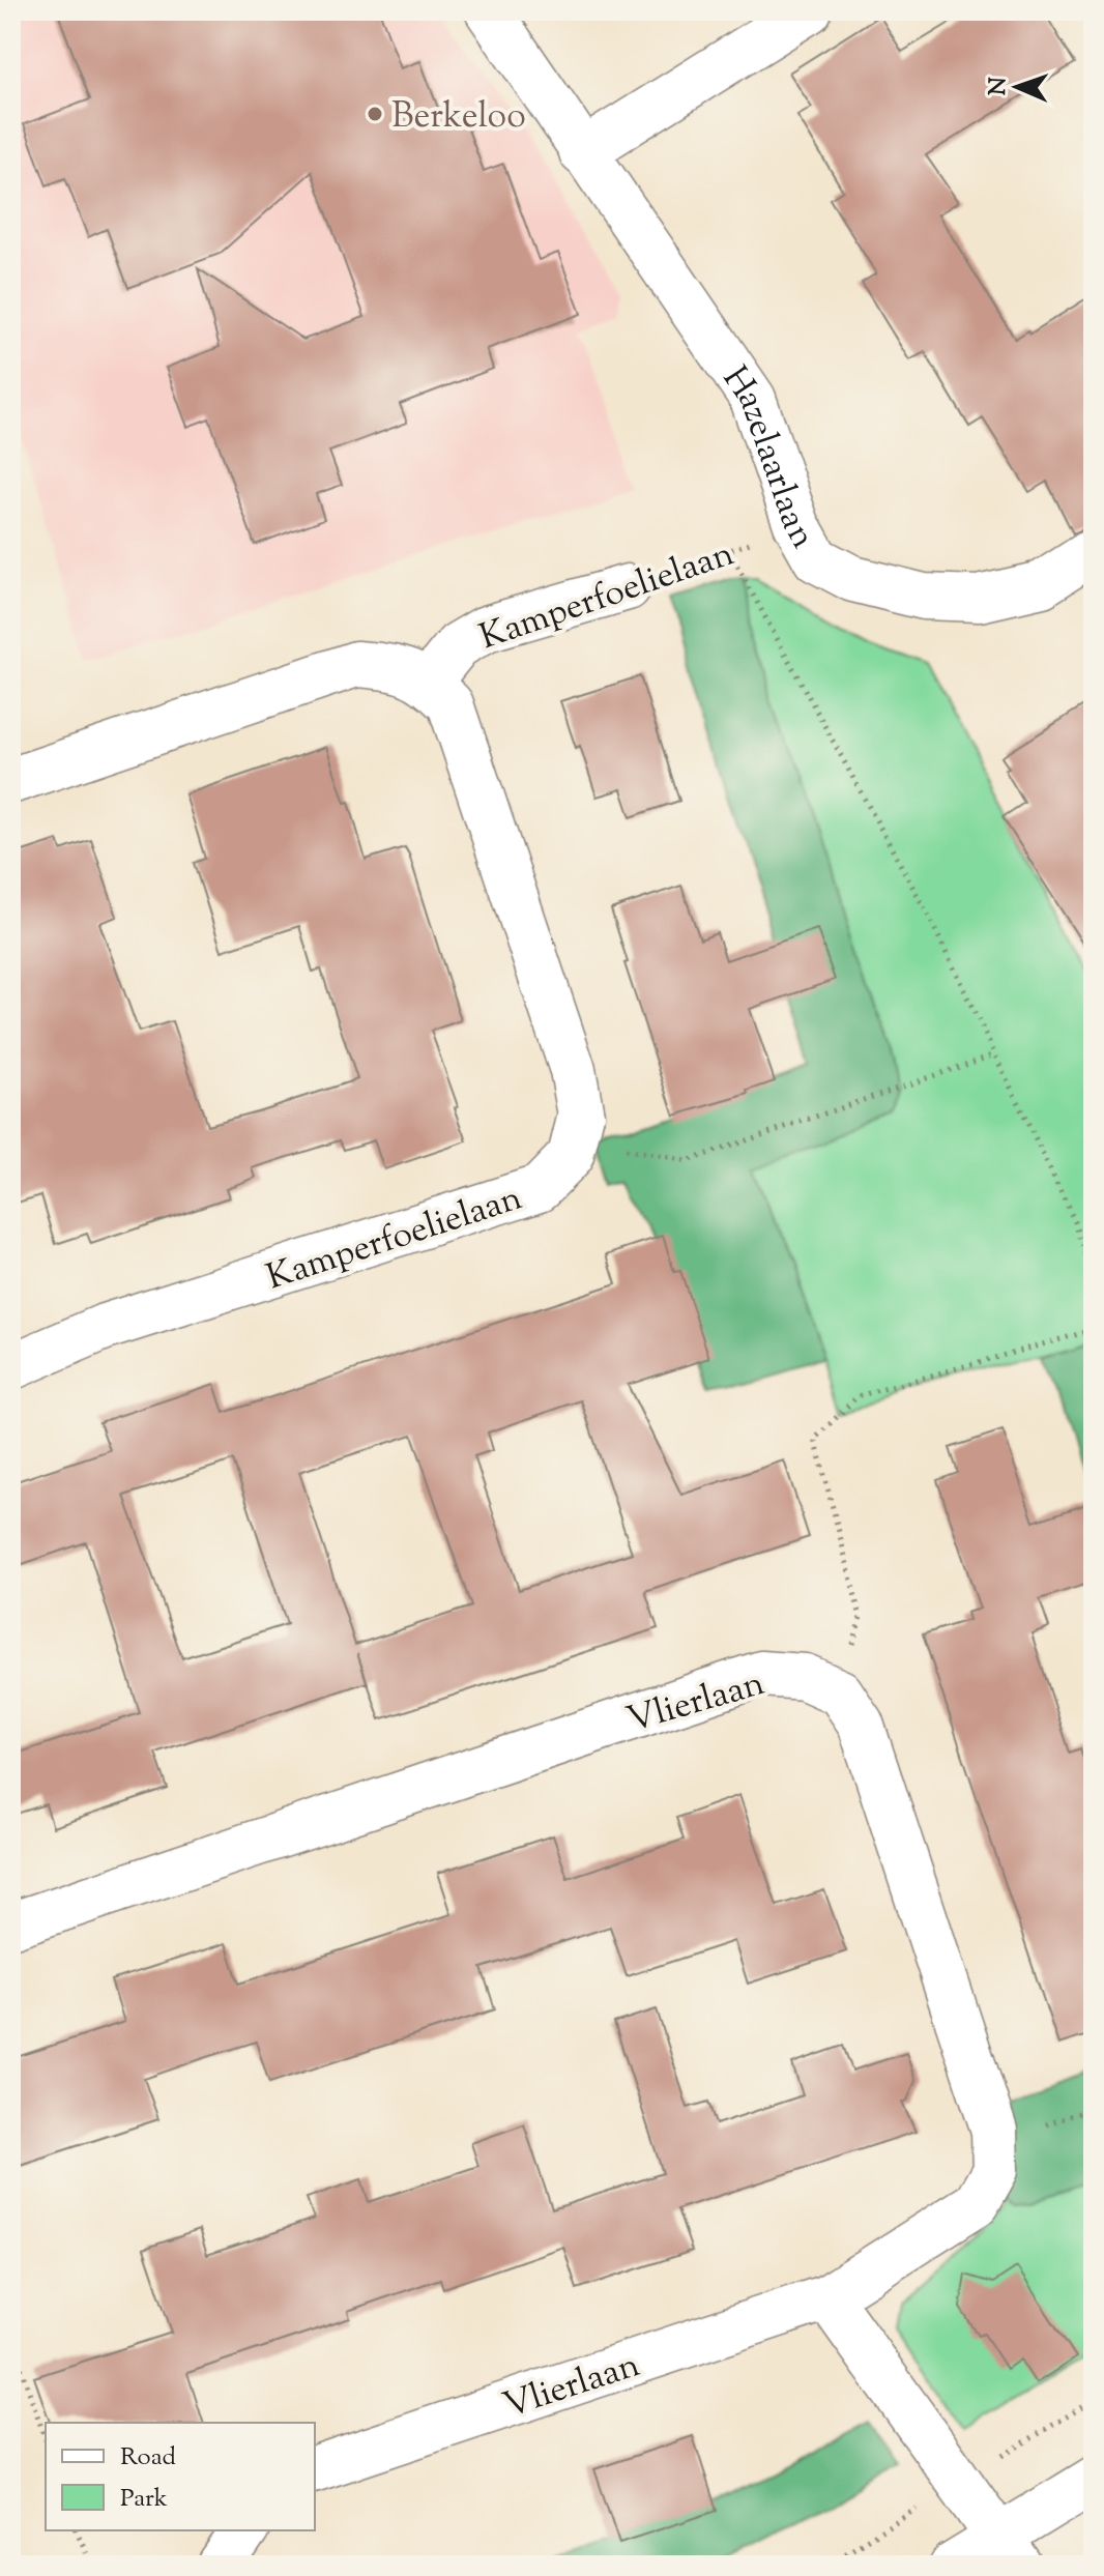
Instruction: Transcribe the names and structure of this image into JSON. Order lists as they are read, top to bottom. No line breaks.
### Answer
{"streets":{"street":["Hazelaarlaan","Kamperfoelielaan","Vlierlaan"]},"crossings":[["Hazelaarlaan","Kamperfoelielaan"]],"places":["Berkeloo"],"legend":["Road","Park"],"north":"left"}
